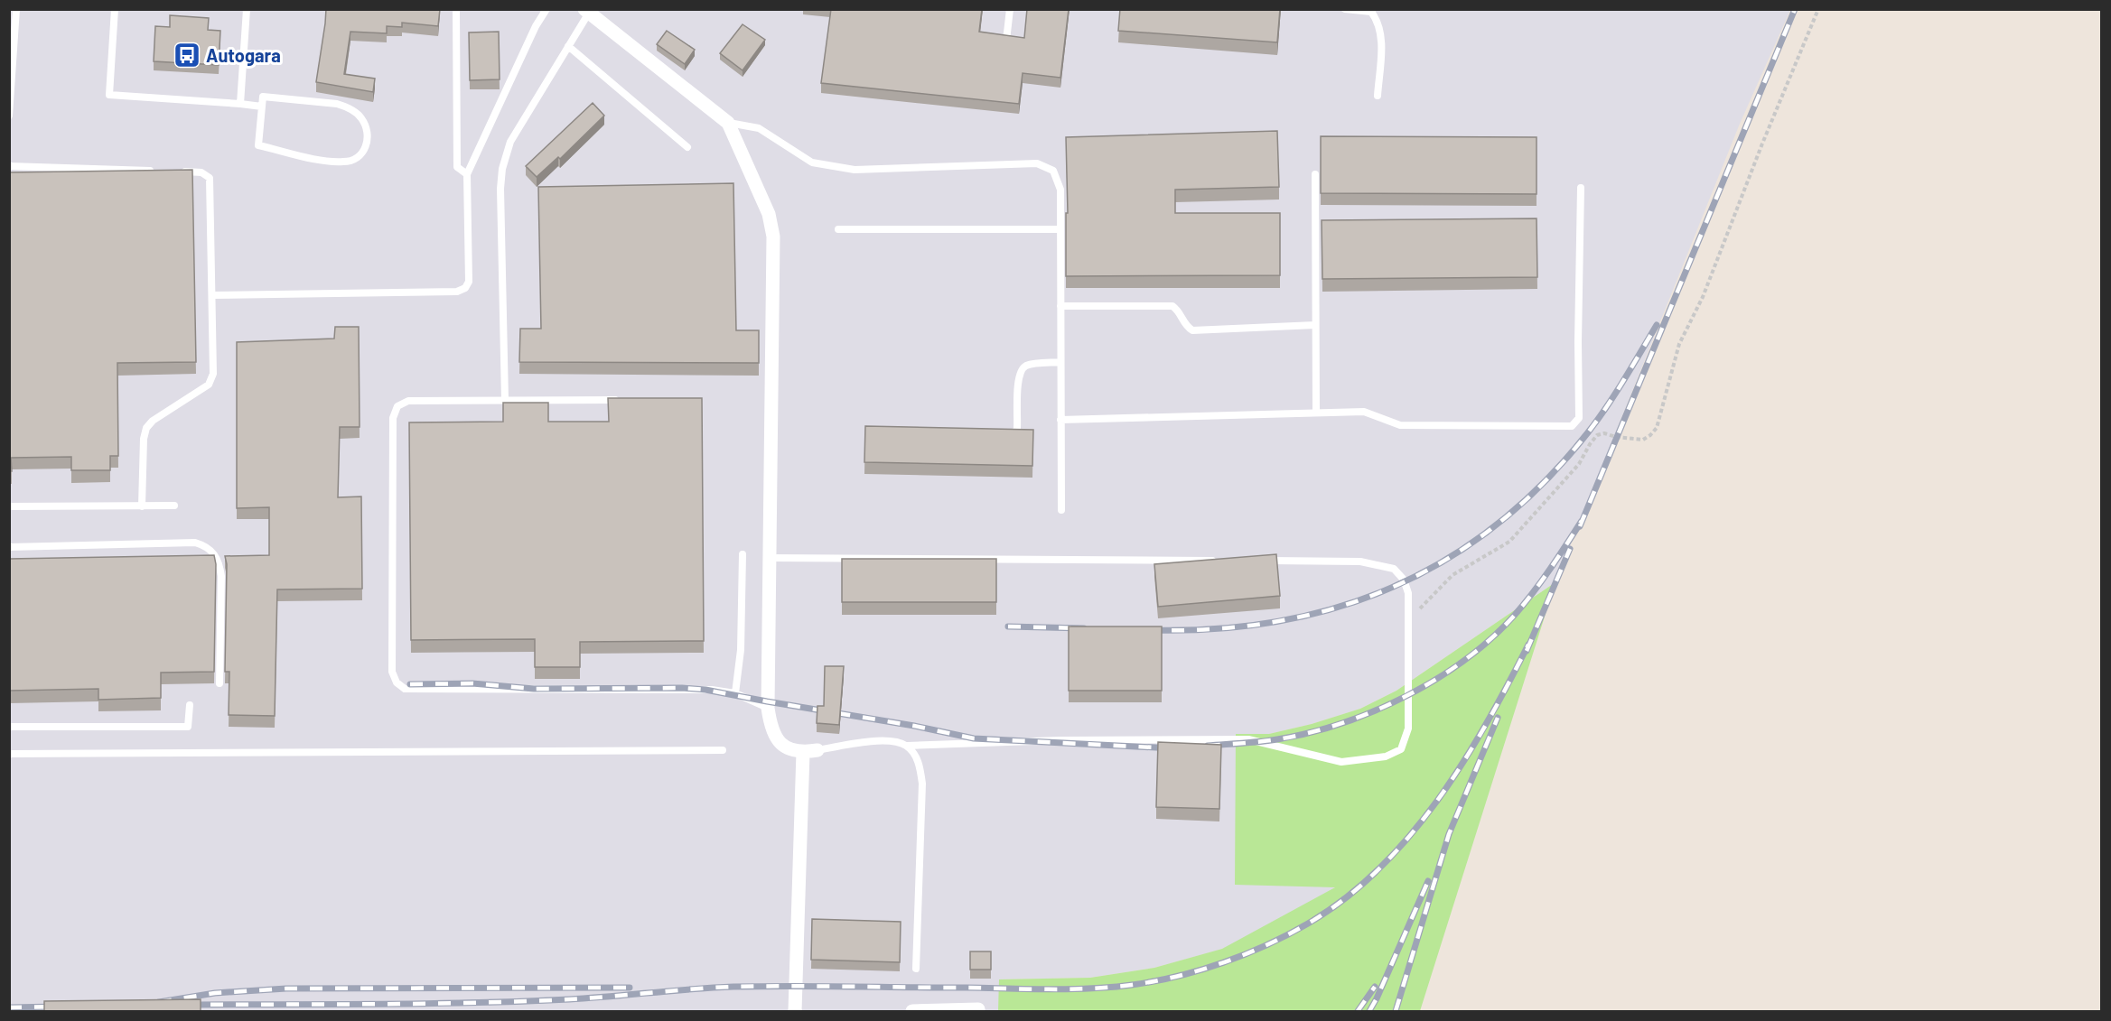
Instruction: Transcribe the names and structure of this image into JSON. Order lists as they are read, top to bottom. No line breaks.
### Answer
{"places":{"bus stop":["Autogara"]}}
